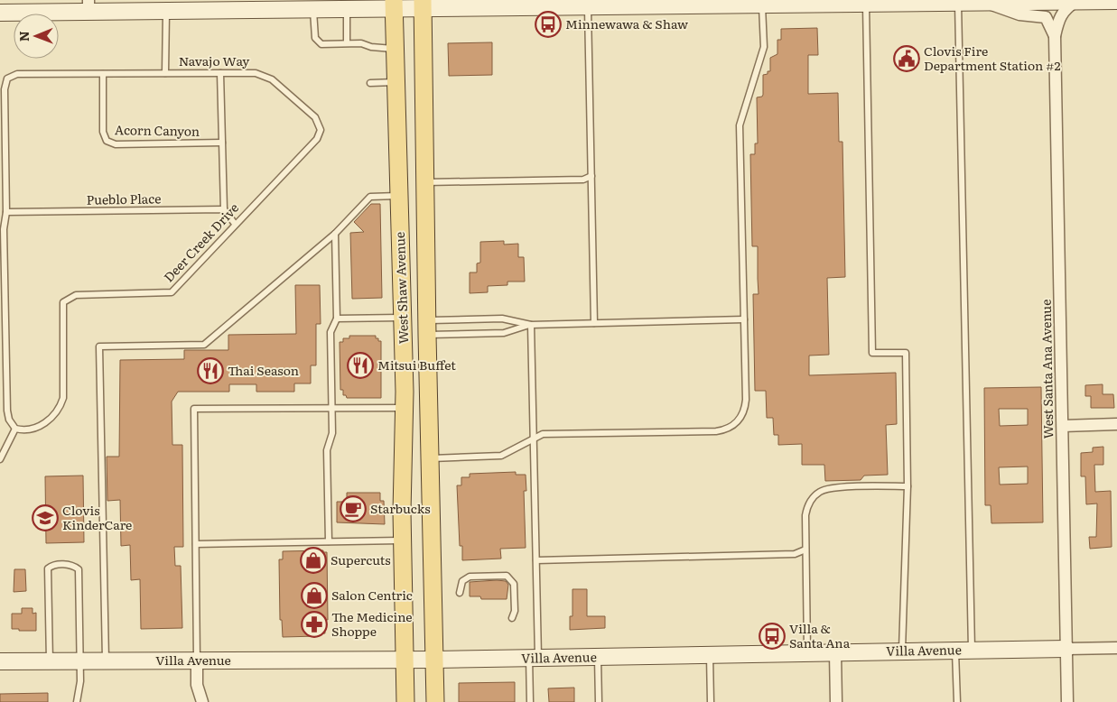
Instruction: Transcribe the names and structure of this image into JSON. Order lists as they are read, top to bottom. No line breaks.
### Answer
{"streets":{"main road":["West Shaw Avenue"],"street":["West Santa Ana Avenue","Villa Avenue"],"lane":["Navajo Way","Acorn Canyon","Pueblo Place","Deer Creek Drive"]},"crossings":[["Navajo Way","Acorn Canyon"],["Navajo Way","Pueblo Place"],["Navajo Way","Deer Creek Drive"],["West Shaw Avenue","Villa Avenue"],["West Santa Ana Avenue","Villa Avenue"]],"places":{"bus stop":["Minnewawa & Shaw","Villa & Santa Ana"],"public building":["Clovis Fire Department Station #2"],"restaurant":["Mitsui Buffet","Thai Season"],"cafe":["Starbucks"],"school or university":["Clovis KinderCare"],"shop":["Supercuts","Salon Centric"],"pharmacy":["The Medicine Shoppe"]},"north":"left"}
